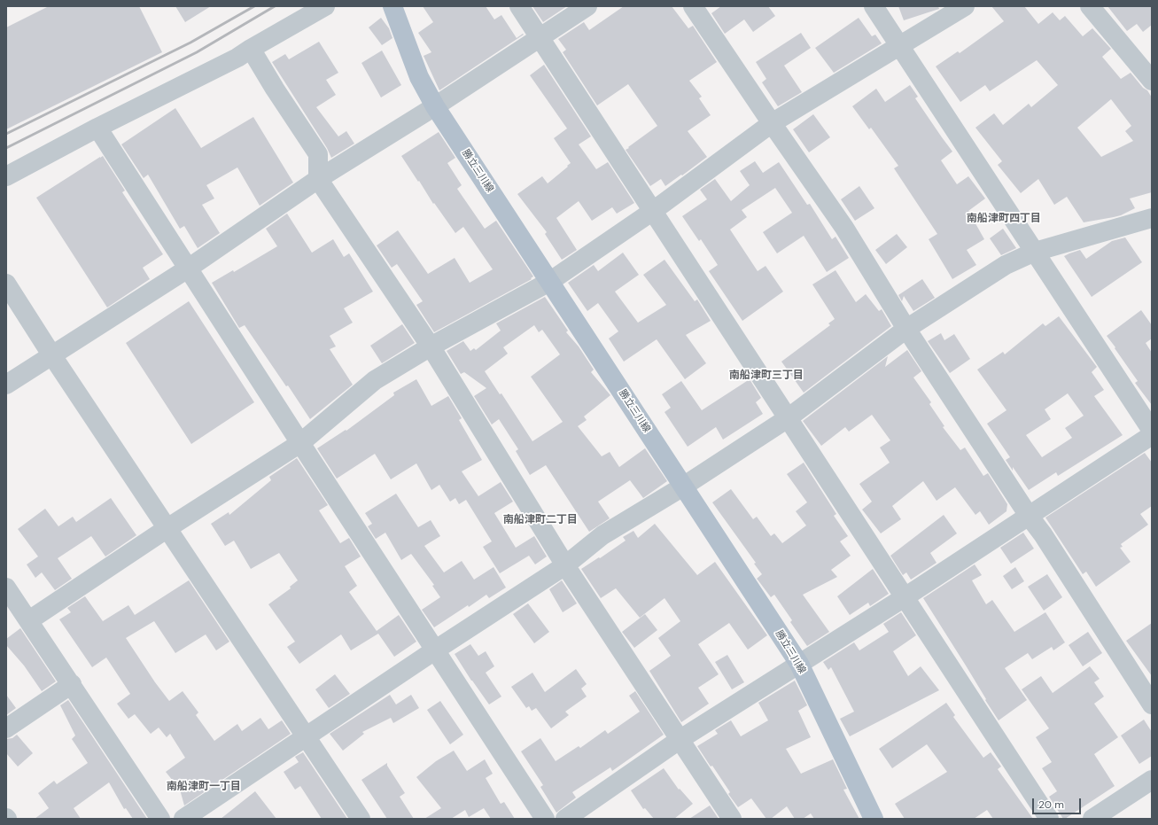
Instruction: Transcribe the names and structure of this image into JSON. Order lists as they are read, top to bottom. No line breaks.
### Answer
{"streets":{"main road":["勝立三川線"]},"districts":["南船津町四丁目","南船津町三丁目","南船津町二丁目","南船津町一丁目"],"scale_bar":"20 m"}
